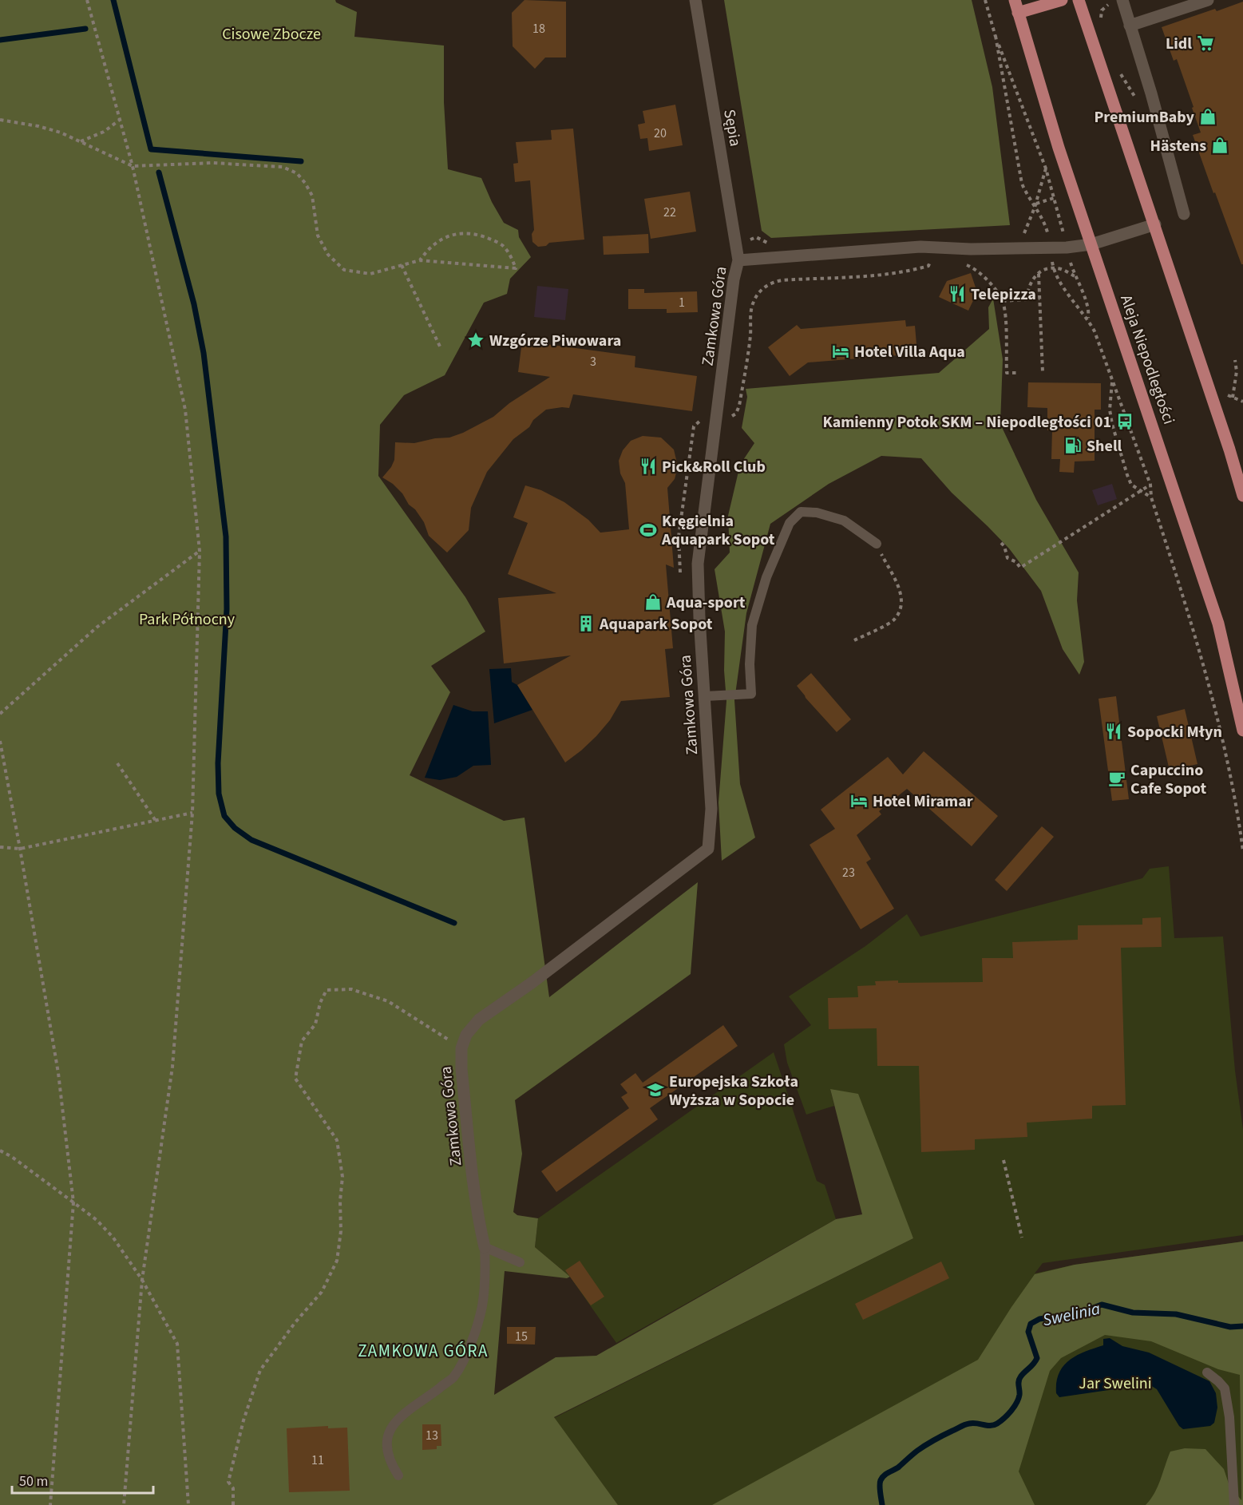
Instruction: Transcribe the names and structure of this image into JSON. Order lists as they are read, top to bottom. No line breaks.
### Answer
{"streets":{"main road":["Aleja Niepodległości"],"street":["Sępia","Zamkowa Góra"]},"crossings":[["Sępia","Zamkowa Góra"],["Zamkowa Góra","Aleja Niepodległości"]],"districts":["ZAMKOWA GÓRA"],"water":["Swelinia"],"parks":["Cisowe Zbocze","Park Północny","Jar Swelini"],"places":{"supermarket":["Lidl"],"shop":["PremiumBaby","Hästens","Aqua-sport"],"restaurant":["Telepizza","Pick&Roll Club","Sopocki Młyn"],"place":["Wzgórze Piwowara"],"hotel":["Hotel Villa Aqua","Hotel Miramar"],"bus stop":["Kamienny Potok SKM – Niepodległości 01"],"fuel station":["Shell"],"sports":["Kręgielnia Aquapark Sopot"],"building":["Aquapark Sopot"],"cafe":["Capuccino Cafe Sopot"],"school or university":["Europejska Szkoła Wyższa w Sopocie"]},"house_numbers":["18","20","22","1","3","23","15","13","11"],"scale_bar":"50 m"}
